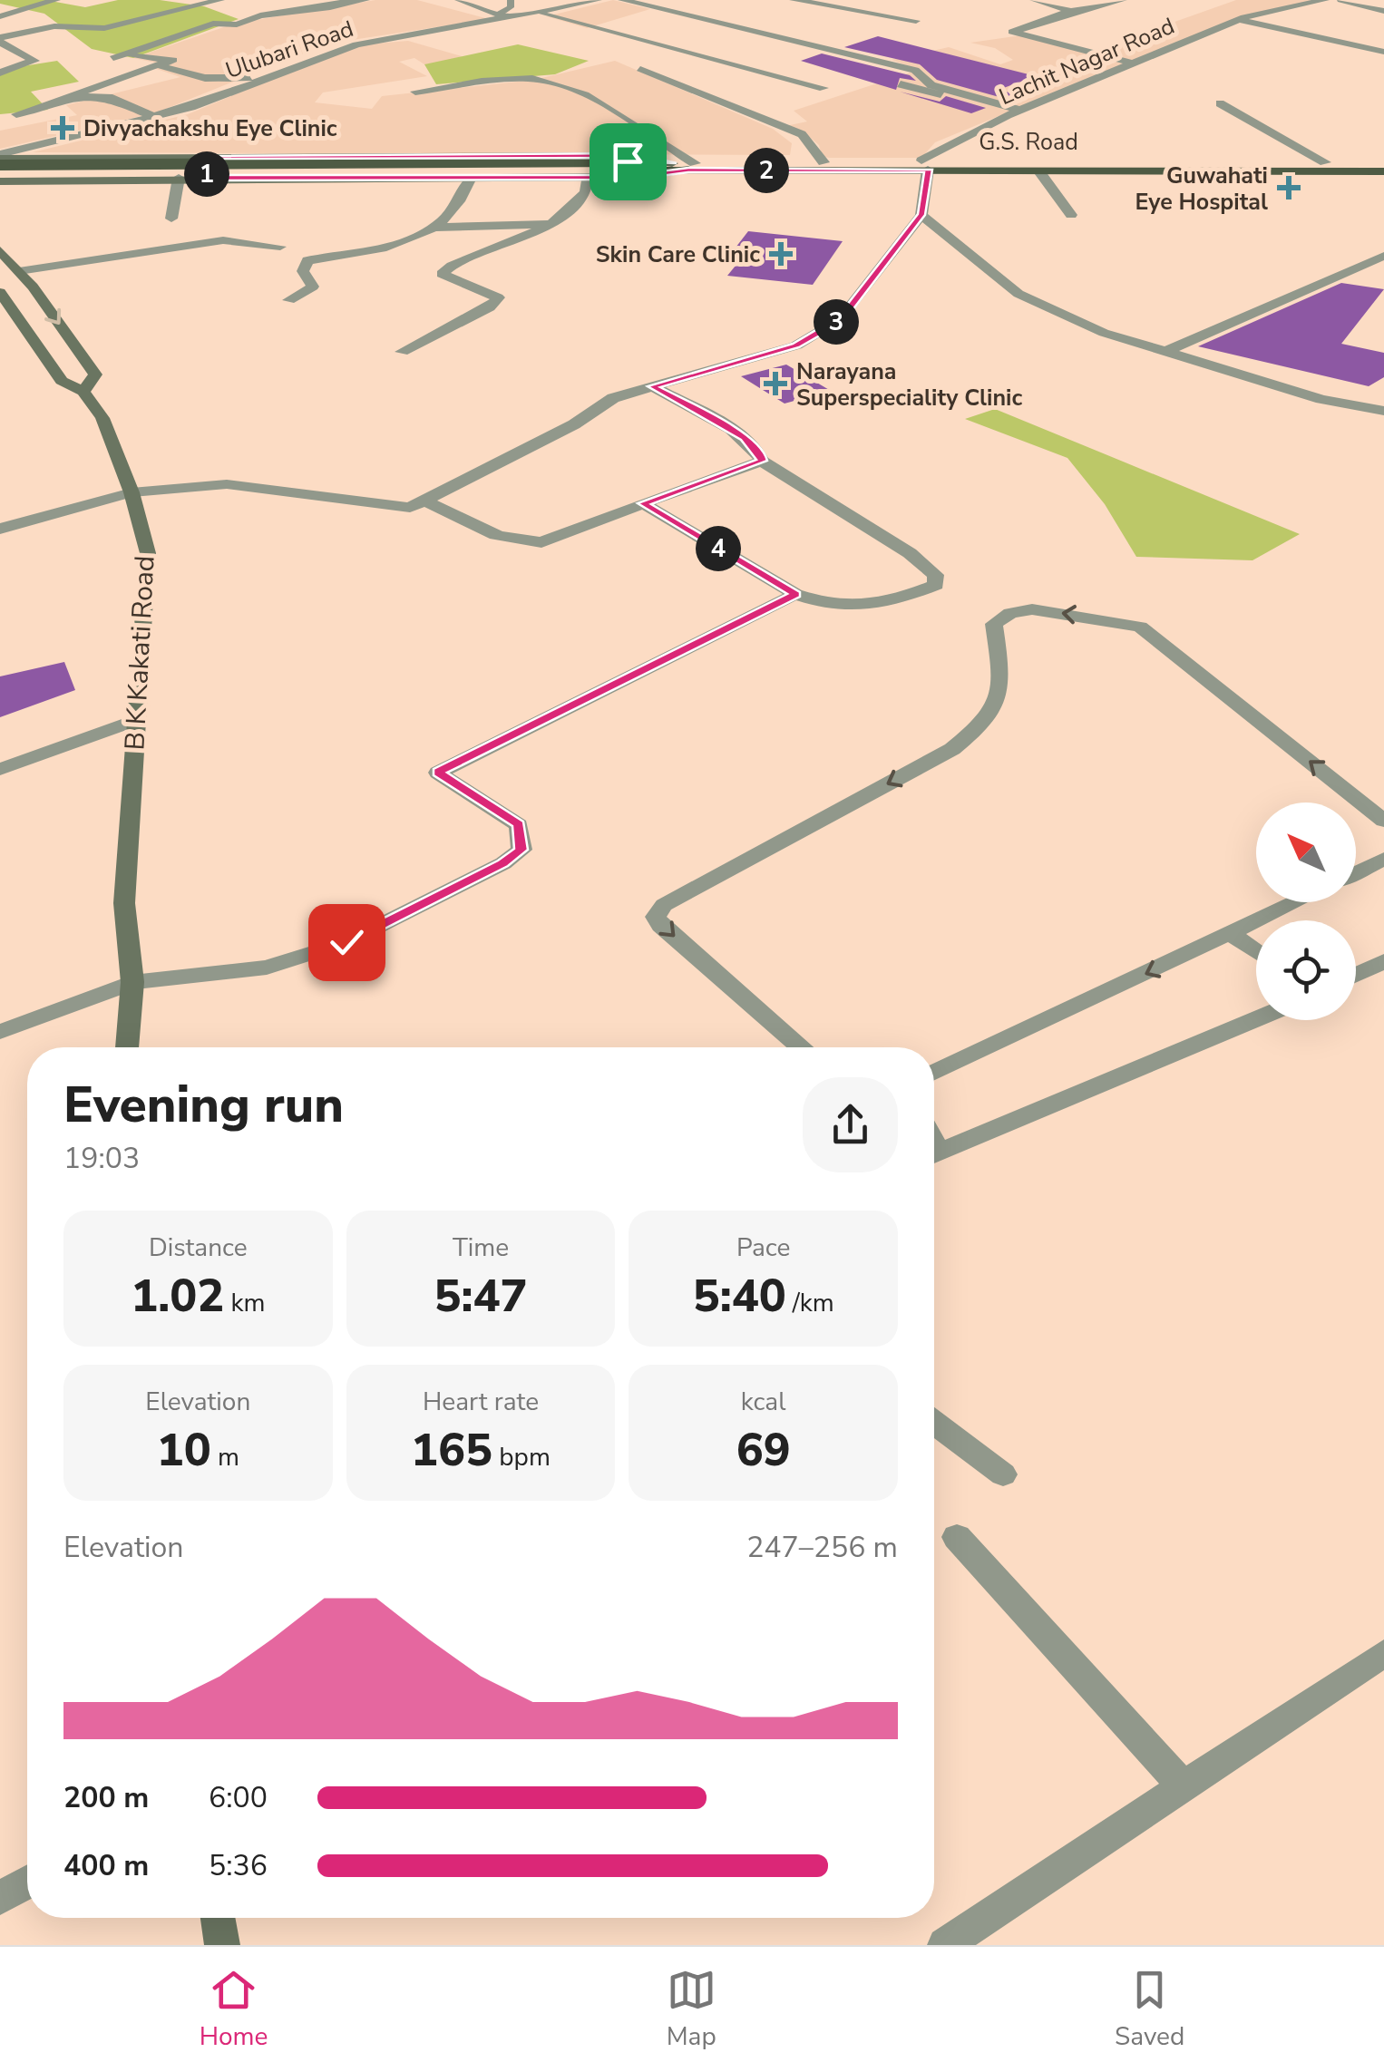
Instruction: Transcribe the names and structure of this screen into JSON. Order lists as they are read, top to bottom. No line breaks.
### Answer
{"streets":{"main road":["G.S. Road"],"street":["Ulubari Road","Lachit Nagar Road","B K Kakati Road"]},"crossings":[["Lachit Nagar Road","G.S. Road"]],"places":{"health":["Divyachakshu Eye Clinic","Guwahati Eye Hospital","Skin Care Clinic","Narayana Superspeciality Clinic"]},"north":"top left","page":{"pins":["2","1","3","4"],"heading":["Evening run","19:03"],"stats":[["Distance","1.02 km"],["Time","5:47"],["Pace","5:40 /km"],["Elevation","10 m"],["Heart rate","165 bpm"],["kcal","69"]],"chart":["Elevation","247–256 m"],"list":[{"name":"200 m","note":"6:00"},{"name":"400 m","note":"5:36"}],"tabs":["Home","Map","Saved"]}}
